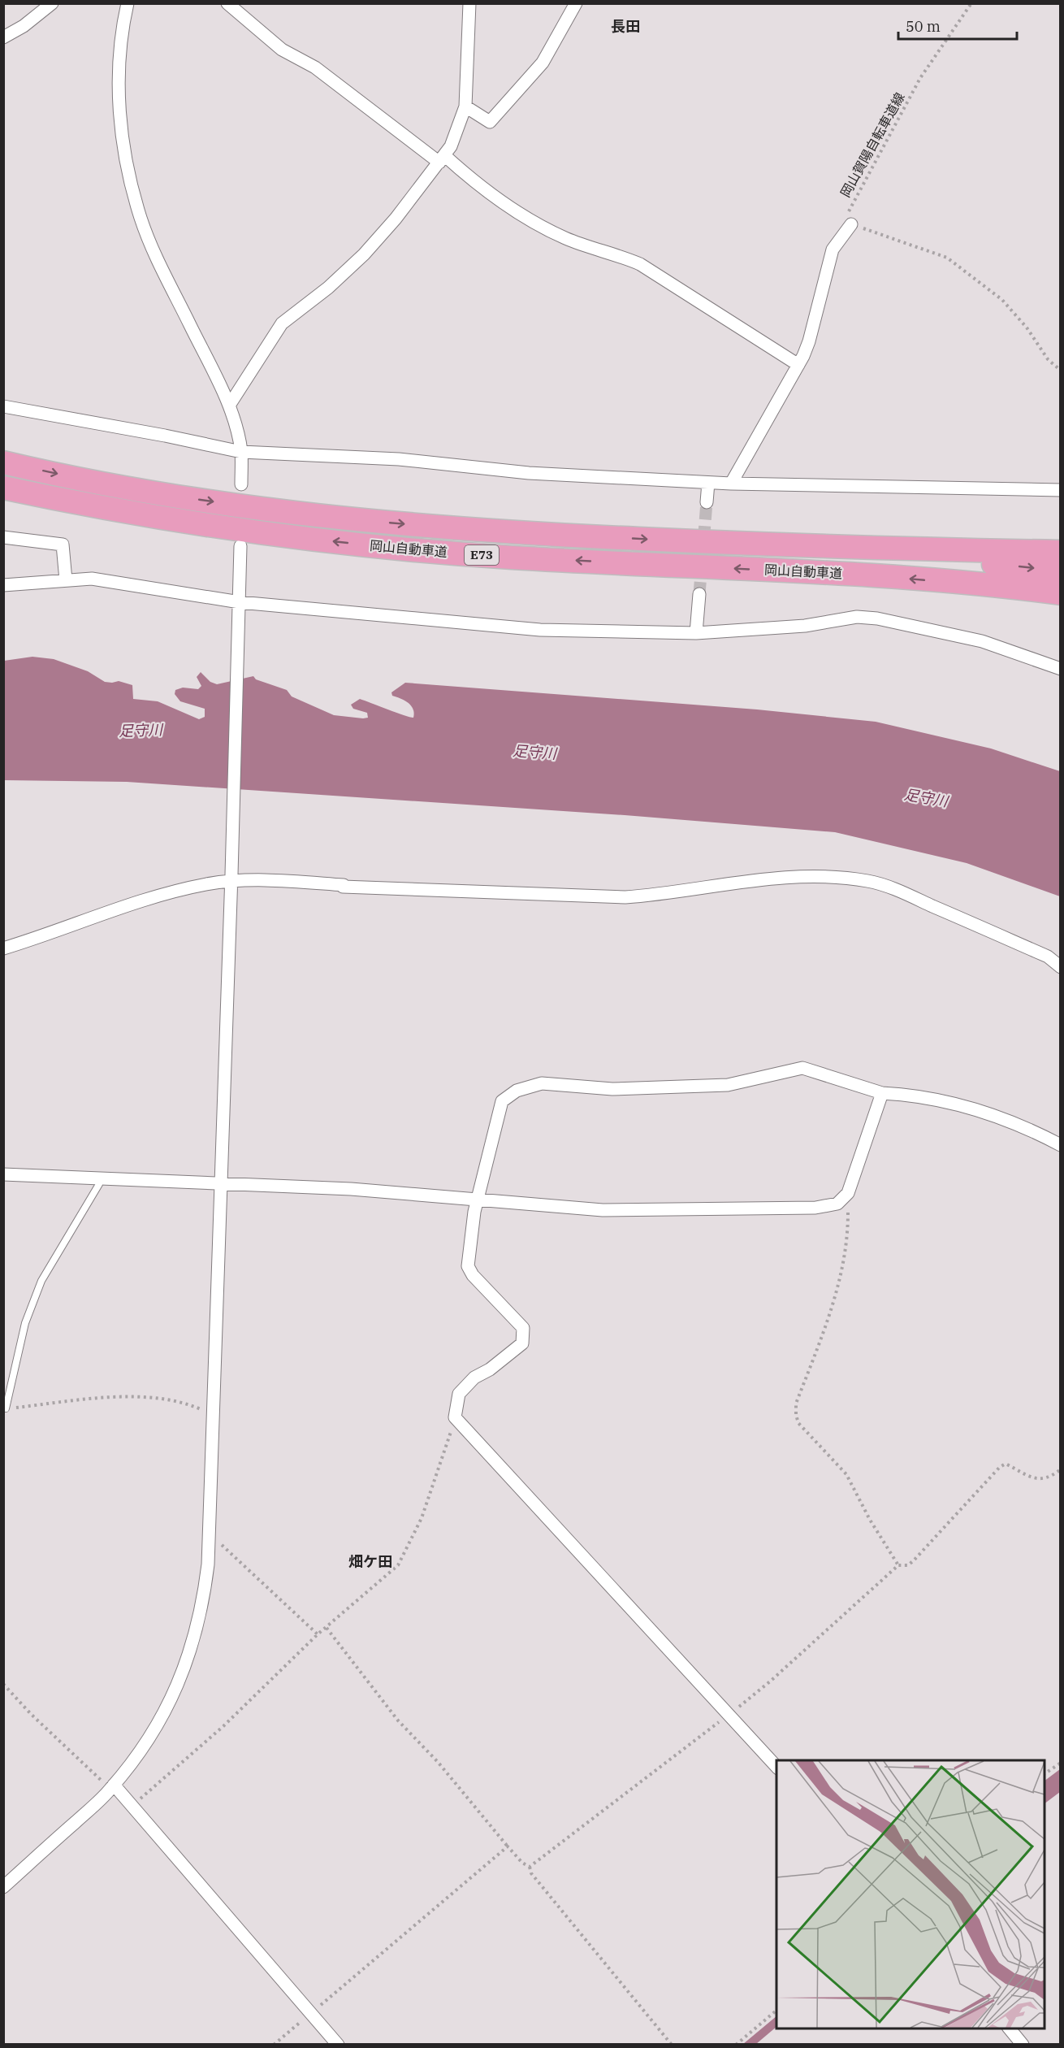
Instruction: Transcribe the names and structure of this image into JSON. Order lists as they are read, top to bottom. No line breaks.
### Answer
{"streets":{"highway":["岡山自動車道","E73"],"path":["岡山賀陽自転車道線"]},"districts":["長田","畑ケ田"],"water":["足守川"],"scale_bar":"50 m"}
